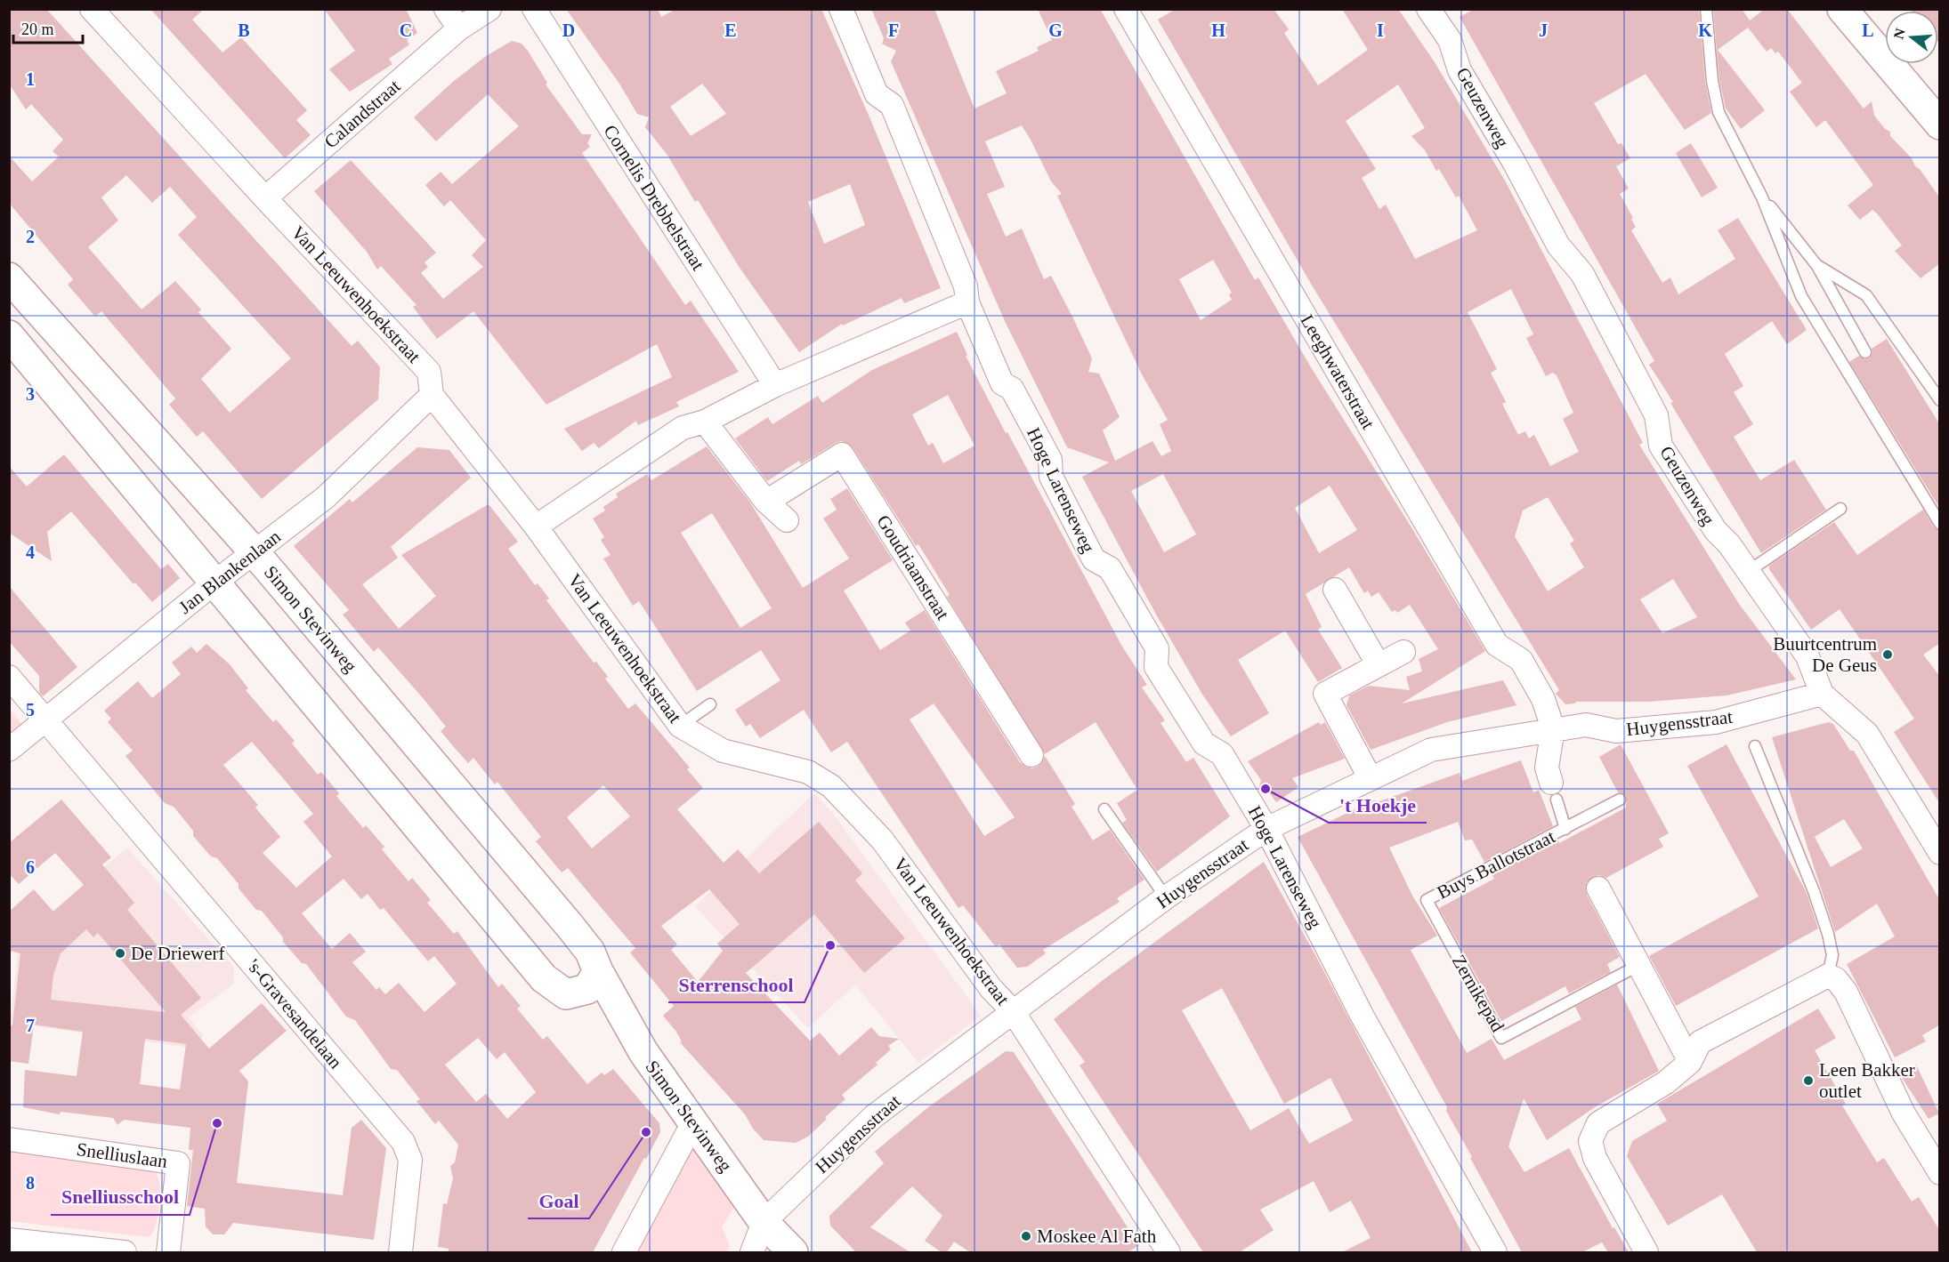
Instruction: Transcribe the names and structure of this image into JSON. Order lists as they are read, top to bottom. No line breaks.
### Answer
{"streets":{"street":["Geuzenweg","Calandstraat","Cornelis Drebbelstraat","Van Leeuwenhoekstraat","Leeghwaterstraat","Hoge Larenseweg","Goudriaanstraat","Jan Blankenlaan","Simon Stevinweg","Huygensstraat","Buys Ballotstraat","'s-Gravesandelaan","Snelliuslaan"],"lane":["Zernikepad"]},"crossings":[["Geuzenweg","Huygensstraat"],["Calandstraat","Van Leeuwenhoekstraat"],["Van Leeuwenhoekstraat","Jan Blankenlaan"],["Van Leeuwenhoekstraat","Huygensstraat"],["Leeghwaterstraat","Huygensstraat"],["Leeghwaterstraat","Buys Ballotstraat"],["Hoge Larenseweg","Huygensstraat"],["Jan Blankenlaan","Simon Stevinweg"],["Jan Blankenlaan","'s-Gravesandelaan"],["Simon Stevinweg","Huygensstraat"],["Huygensstraat","Buys Ballotstraat"],["Buys Ballotstraat","Zernikepad"]],"places":["Buurtcentrum De Geus","'t Hoekje","Sterrenschool","De Driewerf","Leen Bakker outlet","Snelliusschool","Goal","Moskee Al Fath"],"scale_bar":"20 m","north":"left","grid":{"columns":["B","C","D","E","F","G","H","I","J","K","L"],"rows":["1","2","3","4","5","6","7","8"]}}
